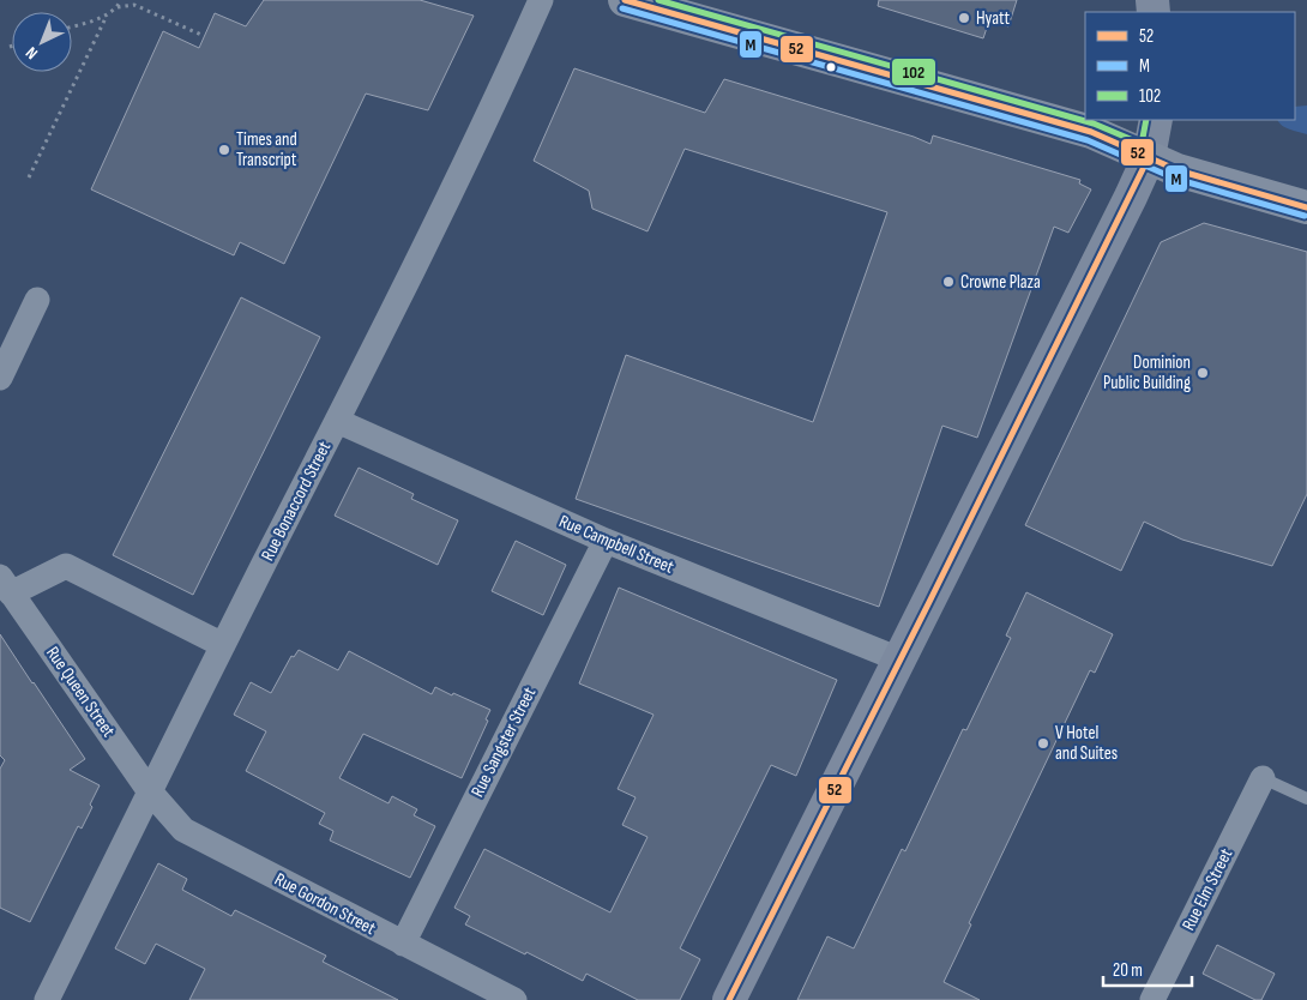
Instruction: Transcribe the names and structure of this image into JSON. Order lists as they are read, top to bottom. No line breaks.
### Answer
{"streets":{"street":["Rue Bonaccord Street","Rue Campbell Street","Rue Queen Street","Rue Sangster Street","Rue Elm Street","Rue Gordon Street"]},"crossings":[["Rue Bonaccord Street","Rue Campbell Street"],["Rue Bonaccord Street","Rue Queen Street"],["Rue Bonaccord Street","Rue Gordon Street"],["Rue Campbell Street","Rue Sangster Street"],["Rue Queen Street","Rue Gordon Street"],["Rue Sangster Street","Rue Gordon Street"]],"places":["Hyatt","Times and Transcript","Crowne Plaza","Dominion Public Building","V Hotel and Suites"],"lines":["transit line 52","transit line 102","transit line M"],"legend":["52","M","102"],"scale_bar":"20 m","north":"bottom left"}
